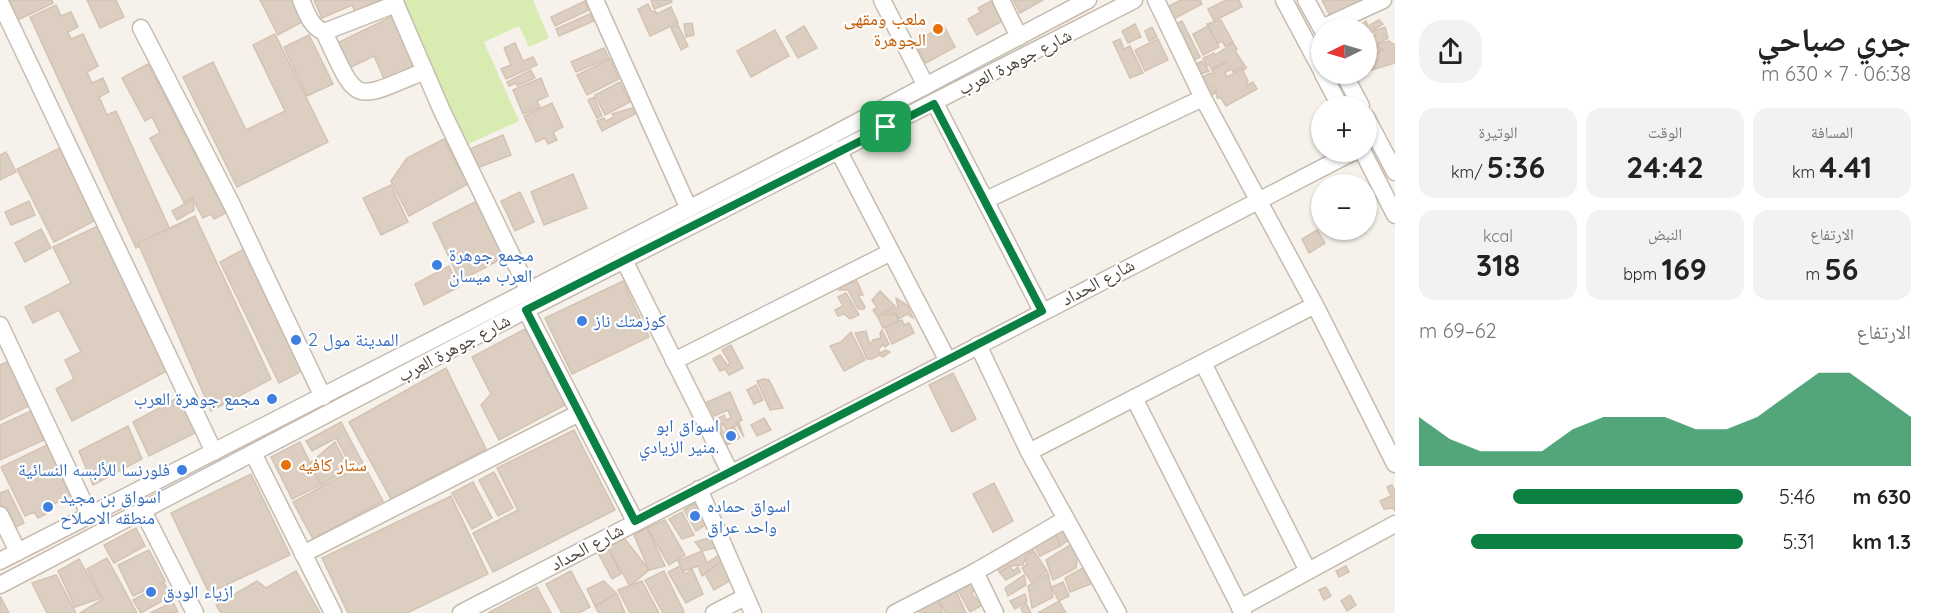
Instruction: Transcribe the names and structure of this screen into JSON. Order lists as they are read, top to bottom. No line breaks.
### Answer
{"streets":{"street":["شارع جوهرة العرب","شارع الحداد"]},"places":["ملعب ومقهى الجوهرة","مجمع جوهرة العرب ميسان","كوزمتك ناز","المدينة مول 2","مجمع جوهرة العرب","اسواق ابو منير الزيادي.","ستار كافيه","فلورنسا للألبسه النسائية","اسواق بن مجيد منطقه الاصلاح","اسواق حماده واحد عراق","ازياء الودق"],"north":"left","page":{"heading":["جري صباحي","06:38 · 7 × 630 m"],"map_buttons":["+","−"],"stats":[["المسافة","4.41 km"],["الوقت","24:42"],["الوتيرة","5:36 /km"],["الارتفاع","56 m"],["النبض","169 bpm"],["kcal","318"]],"chart":["الارتفاع","62–69 m"],"list":[{"name":"630 m","note":"5:46"},{"name":"1.3 km","note":"5:31"}]}}
